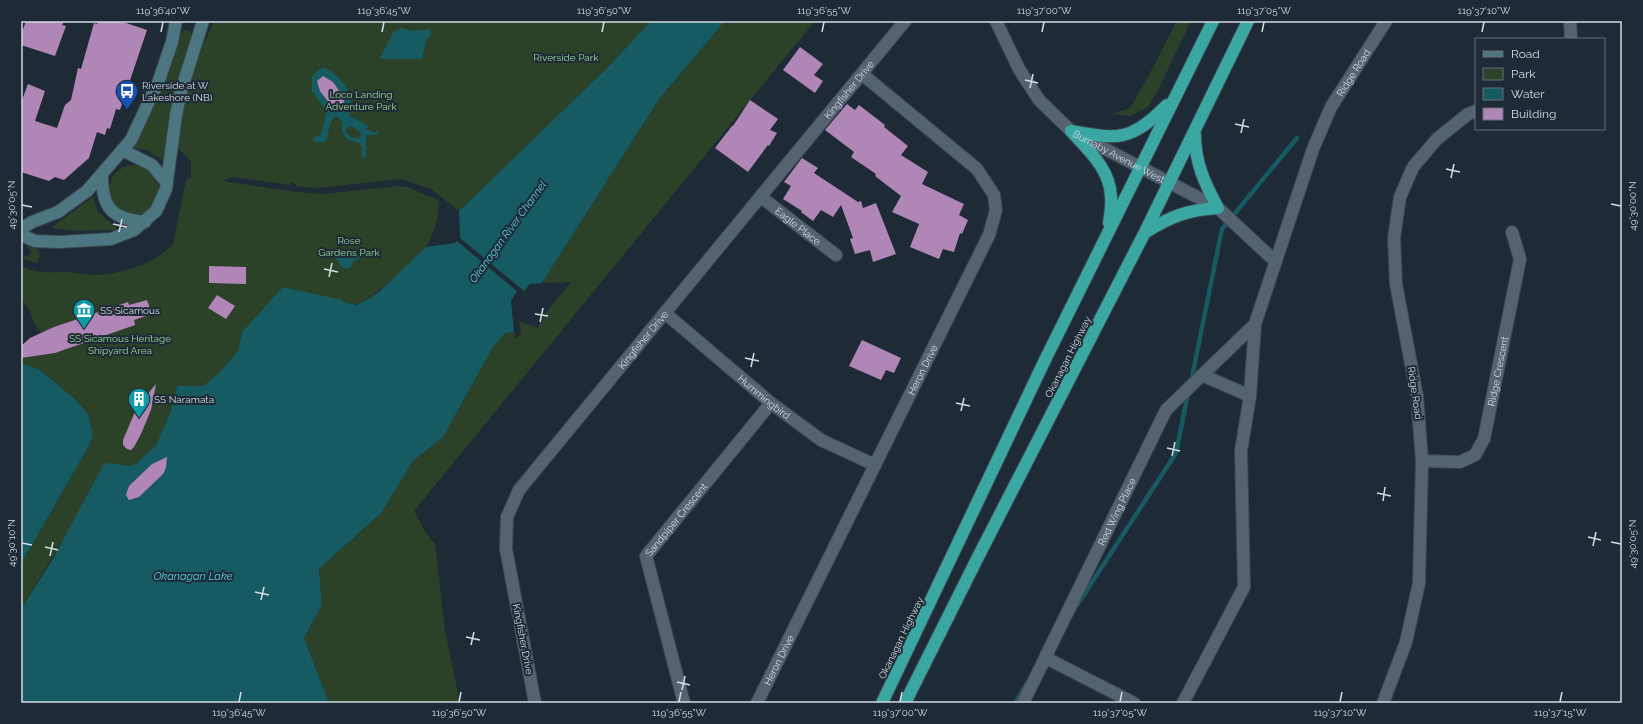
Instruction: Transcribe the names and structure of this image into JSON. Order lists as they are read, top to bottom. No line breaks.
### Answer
{"streets":{"highway":["Okanagan Highway"],"street":["Ridge Road","Kingfisher Drive","Burnaby Avenue West","Eagle Place","Heron Drive","Ridge Crescent","Hummingbird","Red Wing Place","Sandpiper Crescent"]},"crossings":[["Ridge Road","Burnaby Avenue West"],["Ridge Road","Ridge Crescent"],["Kingfisher Drive","Eagle Place"],["Kingfisher Drive","Heron Drive"],["Kingfisher Drive","Hummingbird"],["Burnaby Avenue West","Okanagan Highway"],["Heron Drive","Hummingbird"],["Hummingbird","Sandpiper Crescent"]],"water":["Okanagan River Channel","Okanagan Lake"],"parks":["Riverside Park","Loco Landing Adventure Park","Rose Gardens Park","SS Sicamous Heritage Shipyard Area"],"places":{"bus stop":["Riverside at W Lakeshore (NB)"],"museum":["SS Sicamous"],"building":["SS Naramata"]},"legend":["Road","Park","Water","Building"],"coordinates":["119°36'40\"W","119°36'45\"W","119°36'50\"W","119°36'55\"W","119°37'00\"W","119°37'05\"W","119°37'10\"W","49°30'05\"N","49°30'00\"N","49°30'10\"N","119°37'15\"W"]}
